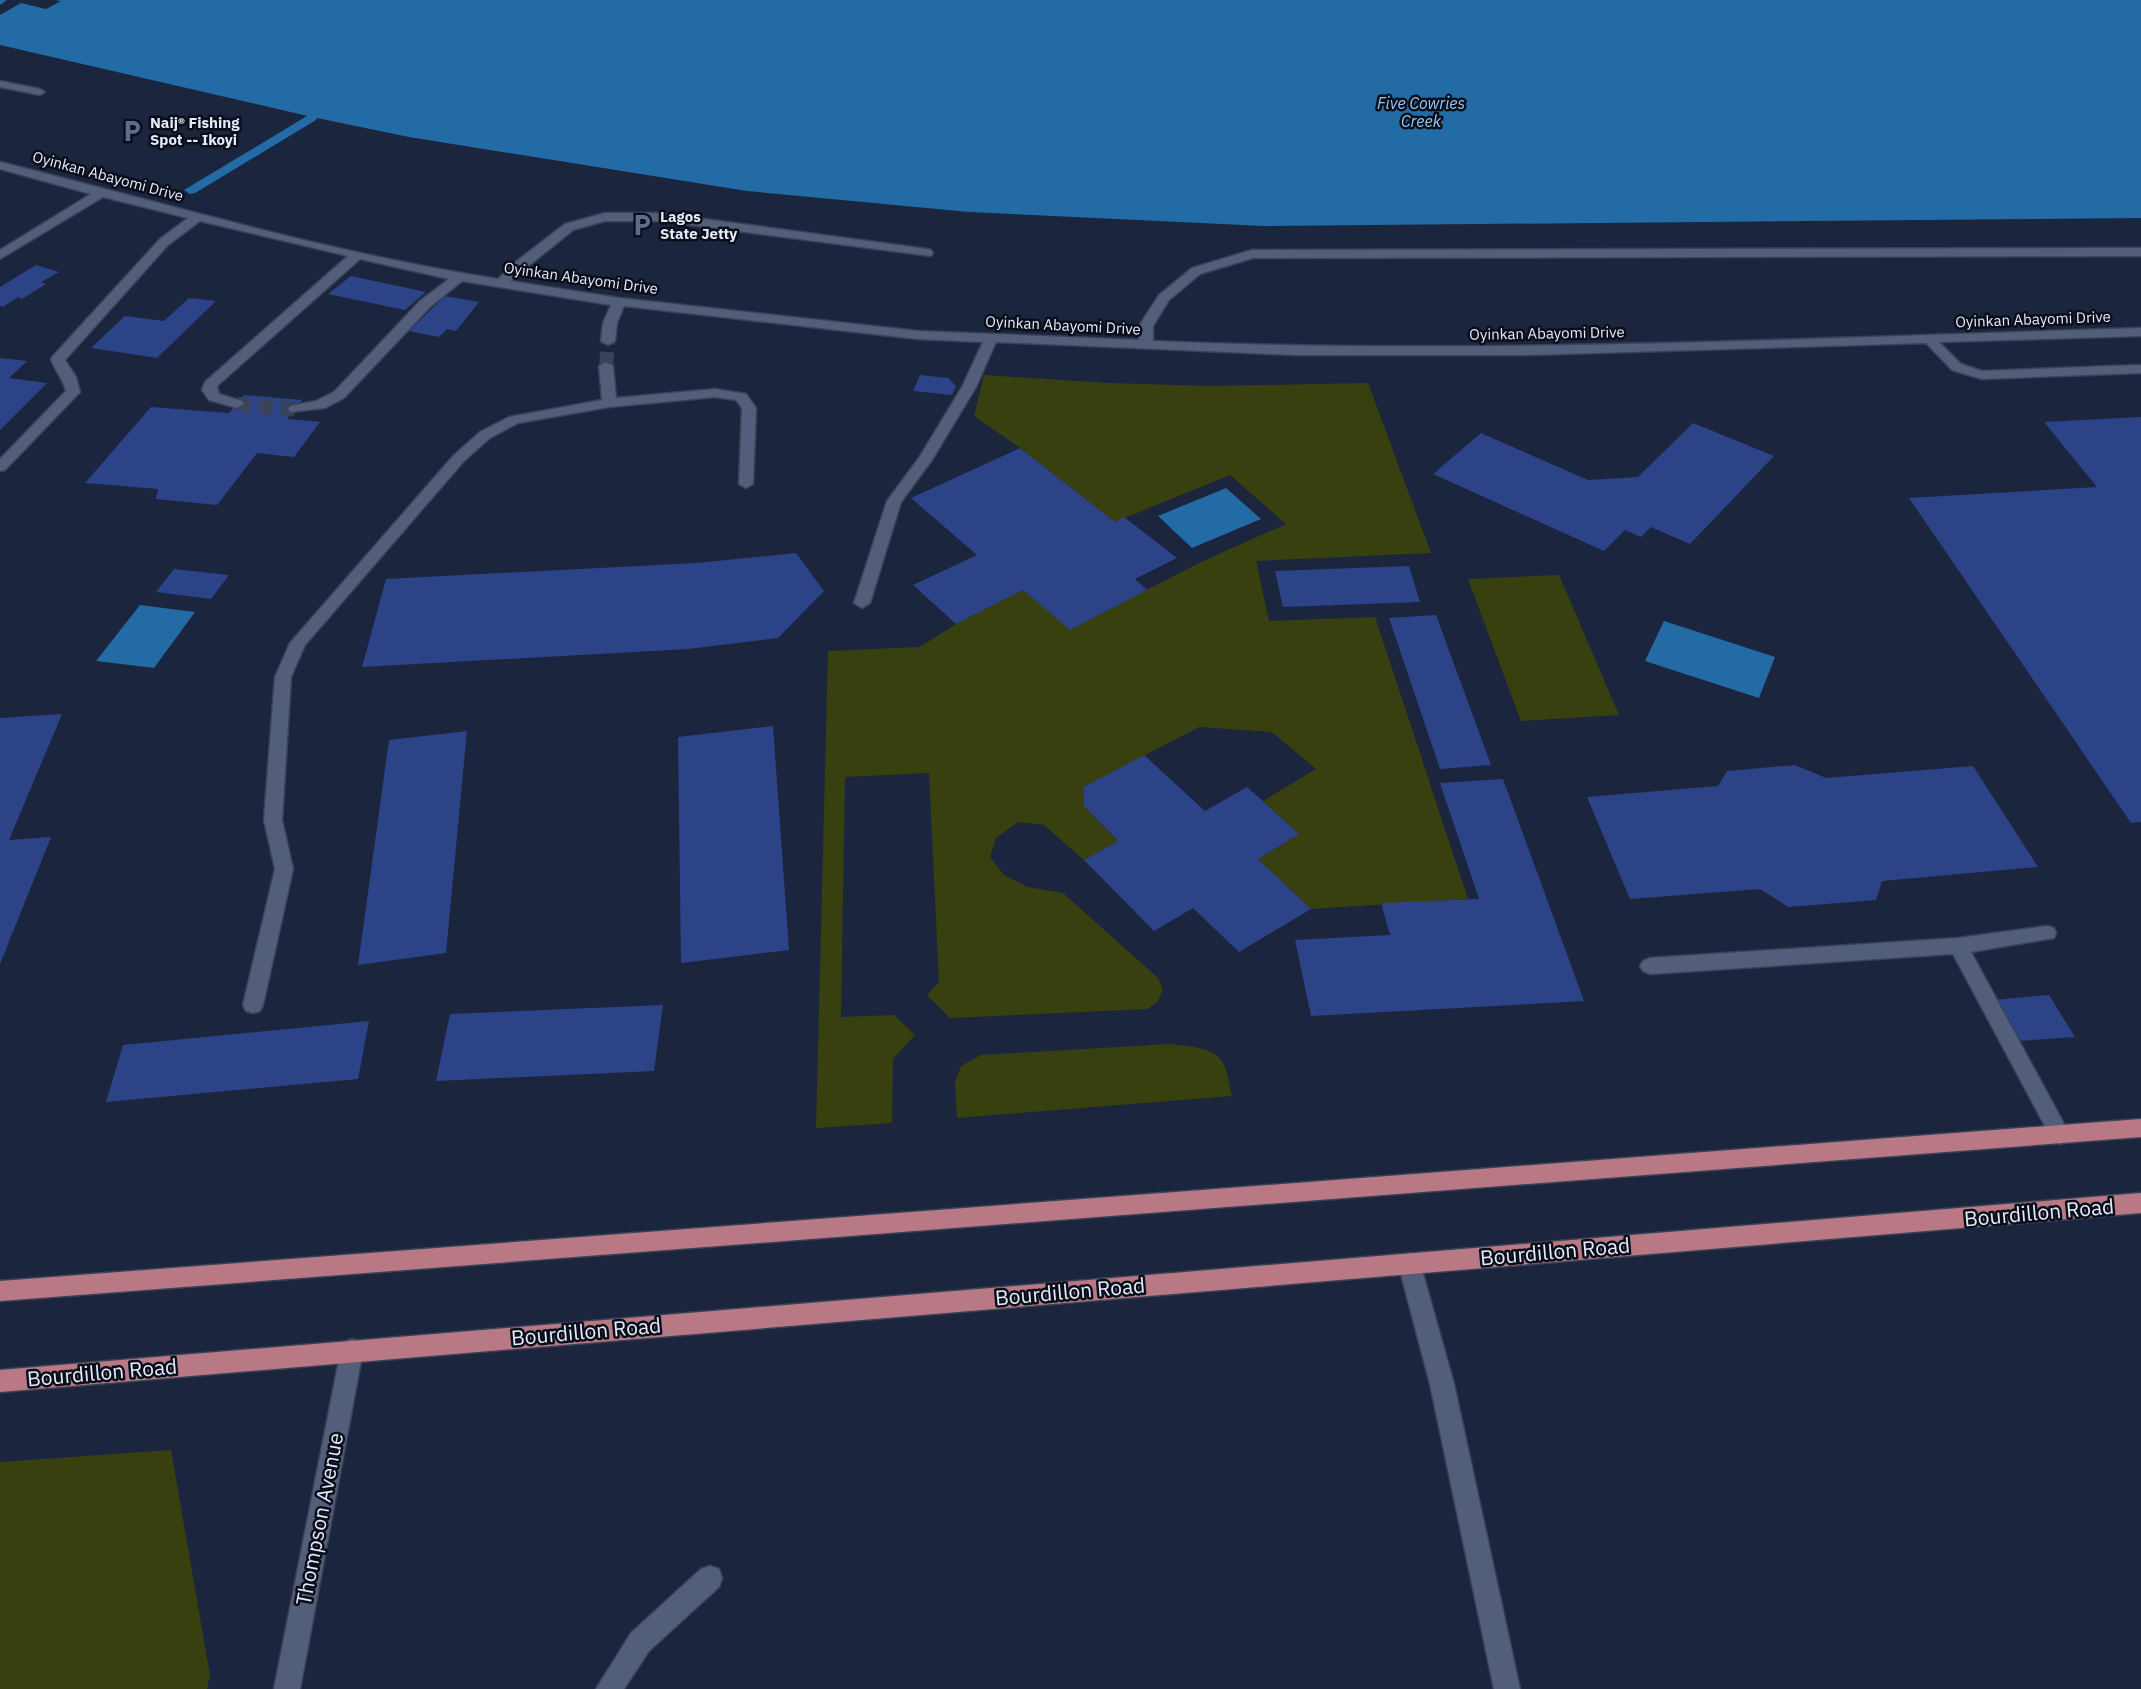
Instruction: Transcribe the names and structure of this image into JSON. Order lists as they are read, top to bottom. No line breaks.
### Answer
{"streets":{"main road":["Bourdillon Road"],"street":["Oyinkan Abayomi Drive","Thompson Avenue"]},"crossings":[["Bourdillon Road","Thompson Avenue"]],"water":["Five Cowries Creek"],"places":{"parking":["Naij® Fishing Spot -- Ikoyi","Lagos State Jetty"]}}
